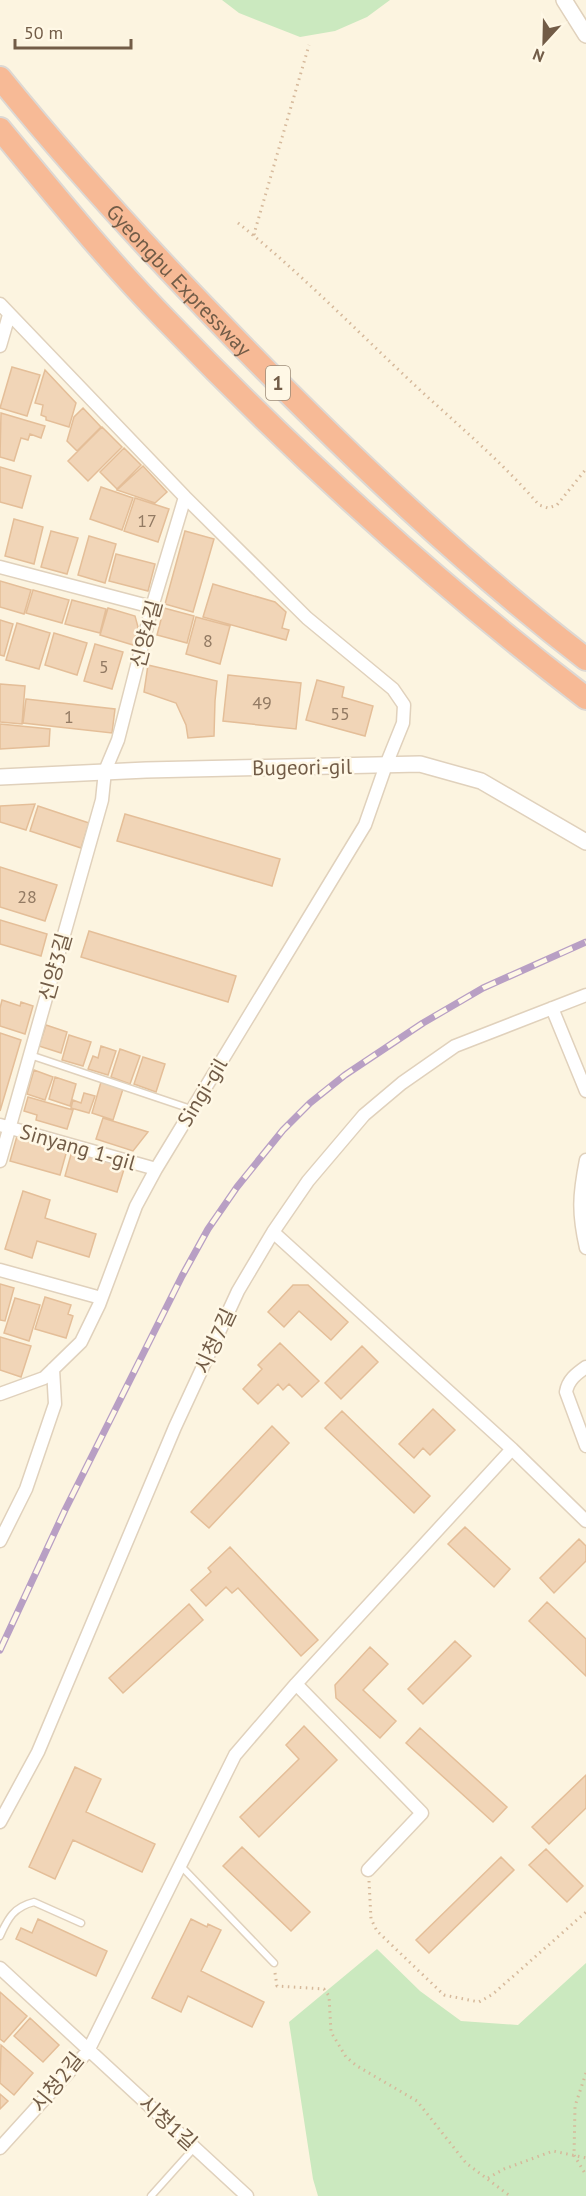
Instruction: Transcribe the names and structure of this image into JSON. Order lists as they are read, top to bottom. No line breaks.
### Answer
{"streets":{"highway":["Gyeongbu Expressway","1"],"street":["신양4길","Bugeori-gil","신양3길","Singi-gil","Sinyang 1-gil","시청7길","시청2길","시청1길"]},"crossings":[["신양4길","Bugeori-gil"],["신양4길","신양3길"],["신양4길","Singi-gil"],["Bugeori-gil","신양3길"],["Bugeori-gil","Singi-gil"],["신양3길","Sinyang 1-gil"],["Singi-gil","Sinyang 1-gil"],["시청2길","시청1길"]],"house_numbers":["17","8","5","49","55","1","28"],"scale_bar":"50 m","north":"bottom"}
